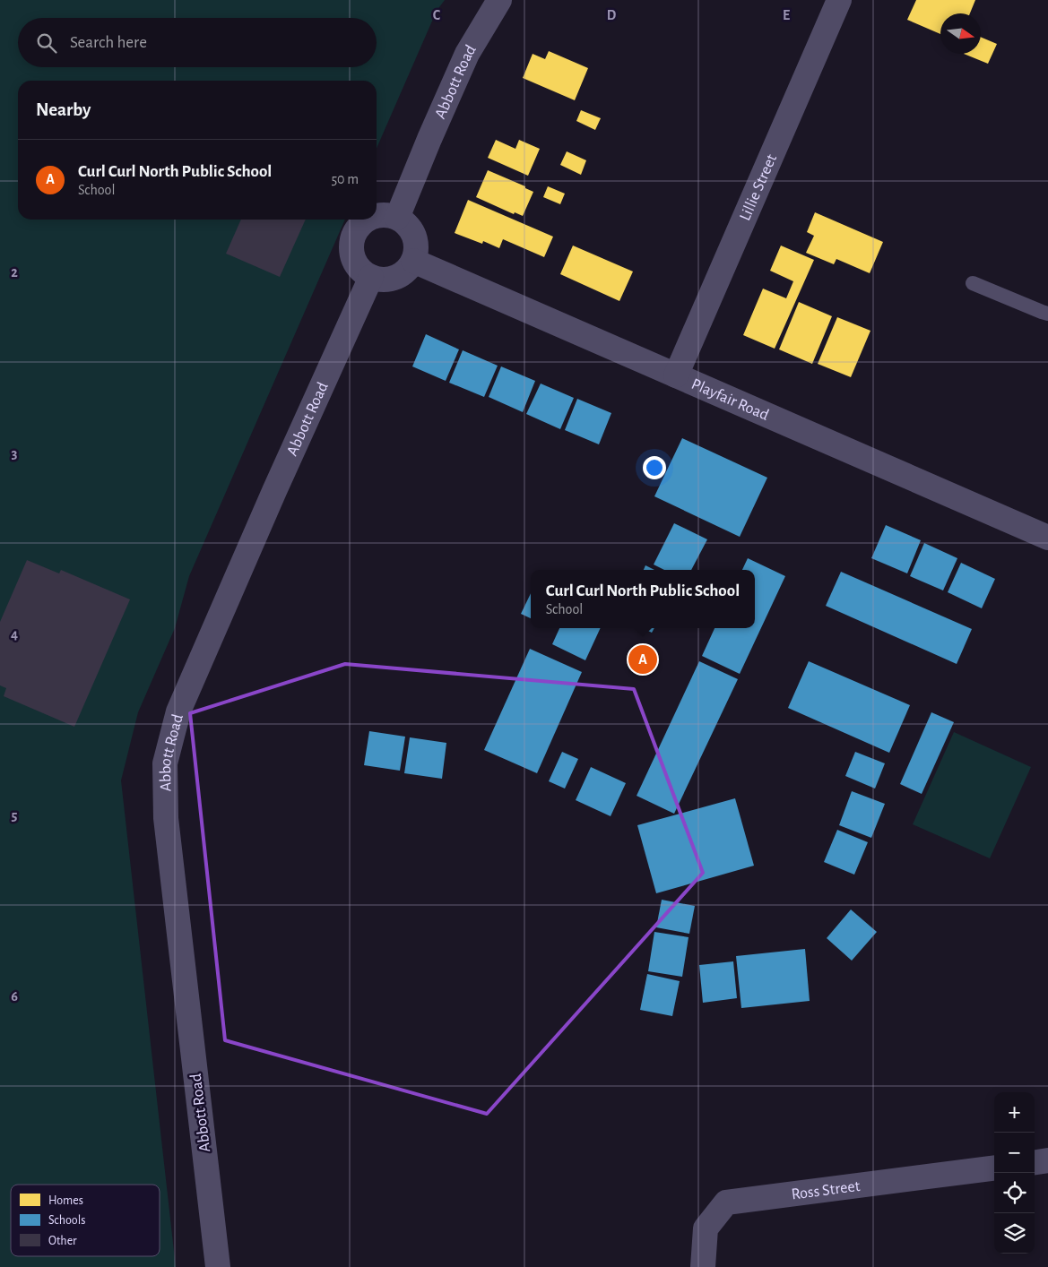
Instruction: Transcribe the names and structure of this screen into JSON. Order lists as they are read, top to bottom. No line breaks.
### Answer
{"streets":{"street":["Abbott Road","Lillie Street","Playfair Road","Ross Street"]},"crossings":[["Lillie Street","Playfair Road"]],"legend":["Homes","Schools","Other"],"north":"right","page":{"search":"Search here","heading":"Nearby","list":[{"mark":"A","name":"Curl Curl North Public School","note":"School","value":"50 m"}],"popup":["Curl Curl North Public School","School"],"pins":"A","map_buttons":["+","−"]},"grid":{"columns":["C","D","E"],"rows":["2","3","4","5","6"]}}
